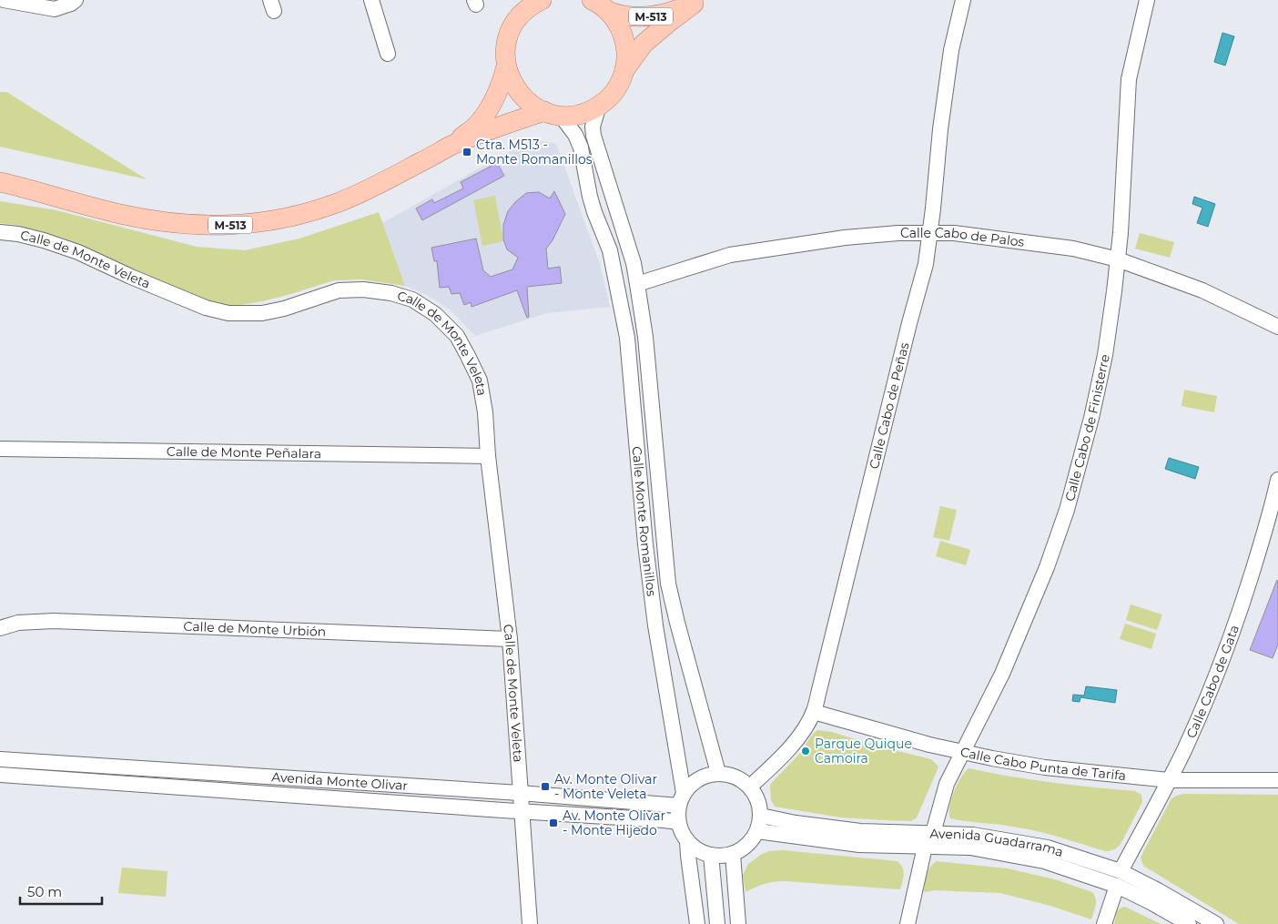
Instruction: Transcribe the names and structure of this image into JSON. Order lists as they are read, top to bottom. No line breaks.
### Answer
{"streets":{"main road":["M-513"],"street":["Calle Cabo de Palos","Calle de Monte Veleta","Calle Cabo de Peñas","Calle Cabo de Finisterre","Calle de Monte Peñalara","Calle Monte Romanillos","Calle de Monte Urbión","Calle Cabo de Gata","Calle Cabo Punta de Tarifa","Avenida Monte Olivar","Avenida Guadarrama"]},"crossings":[["M-513","Calle Monte Romanillos"],["Calle Cabo de Palos","Calle Cabo de Peñas"],["Calle Cabo de Palos","Calle Cabo de Finisterre"],["Calle Cabo de Palos","Calle Monte Romanillos"],["Calle de Monte Veleta","Calle de Monte Peñalara"],["Calle de Monte Veleta","Calle de Monte Urbión"],["Calle de Monte Veleta","Avenida Monte Olivar"],["Calle Cabo de Peñas","Calle Monte Romanillos"],["Calle Cabo de Peñas","Calle Cabo Punta de Tarifa"],["Calle Cabo de Peñas","Avenida Monte Olivar"],["Calle Cabo de Peñas","Avenida Guadarrama"],["Calle Cabo de Finisterre","Calle Cabo Punta de Tarifa"],["Calle Cabo de Finisterre","Avenida Guadarrama"],["Calle Monte Romanillos","Avenida Monte Olivar"],["Calle Monte Romanillos","Avenida Guadarrama"],["Calle Cabo de Gata","Calle Cabo Punta de Tarifa"],["Calle Cabo de Gata","Avenida Guadarrama"],["Avenida Monte Olivar","Avenida Guadarrama"]],"places":{"transit":["Ctra. M513 - Monte Romanillos","Av. Monte Olivar - Monte Veleta","Av. Monte Olivar - Monte Hijedo"],"other":["Parque Quique Camoira"]},"scale_bar":"50 m"}
